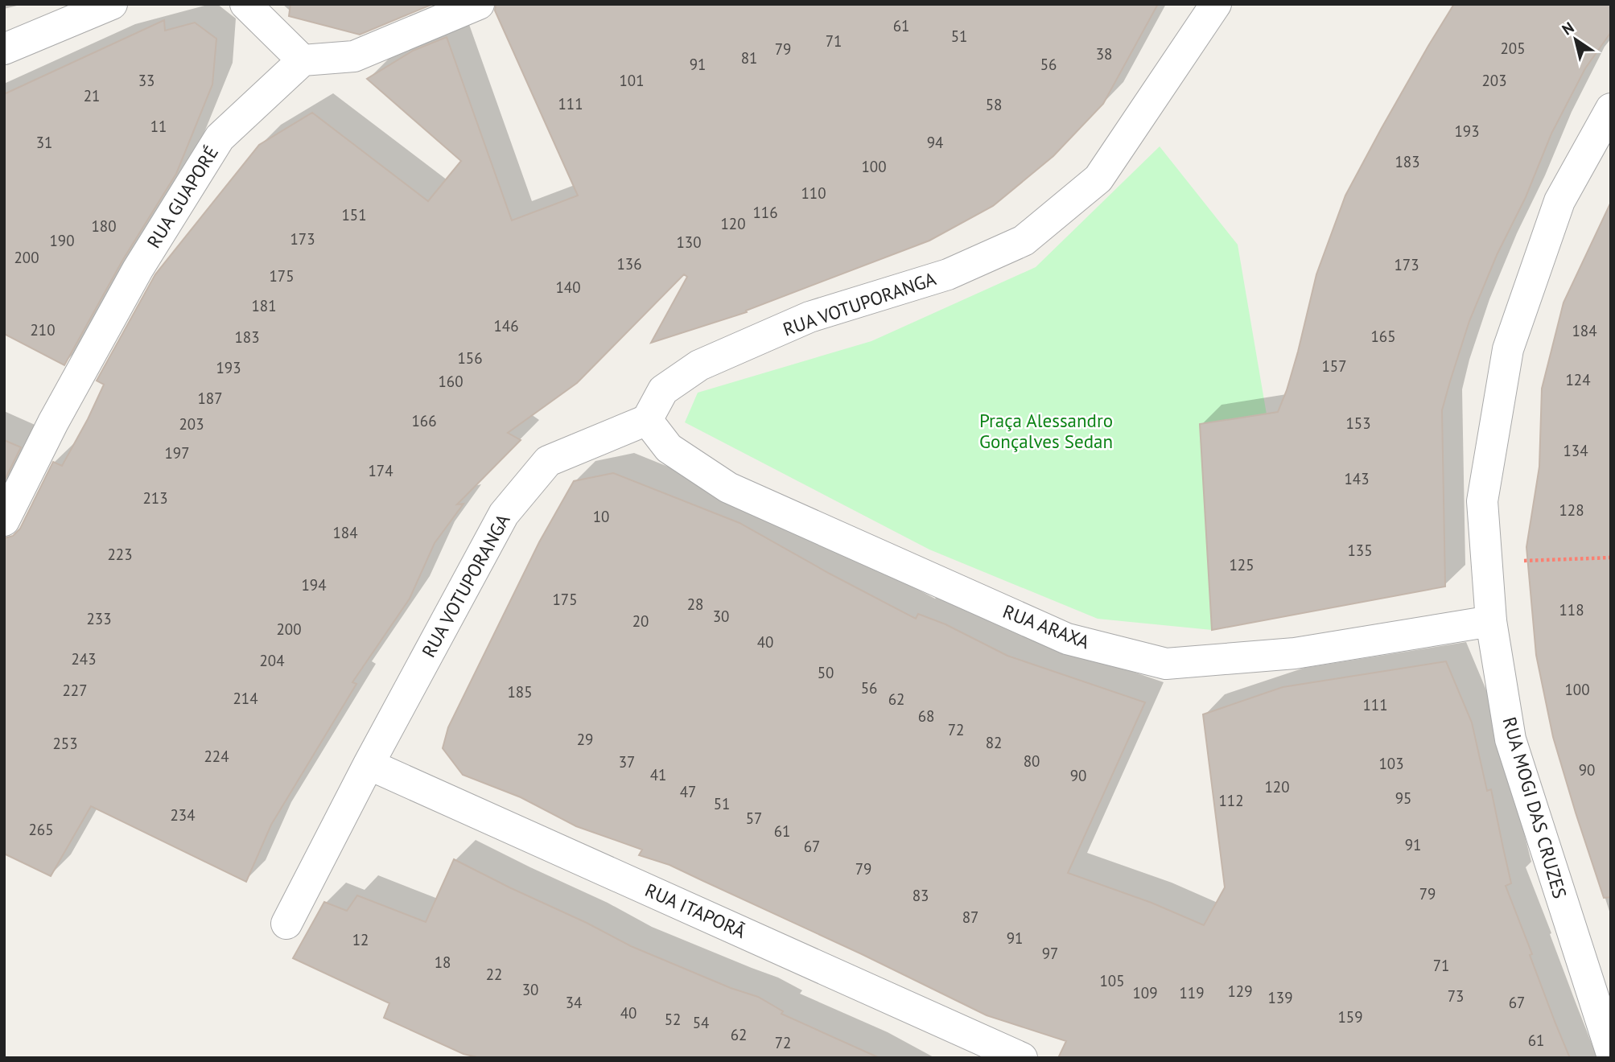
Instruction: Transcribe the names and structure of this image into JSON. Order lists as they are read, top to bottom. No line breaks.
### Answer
{"streets":{"street":["RUA GUAPORÉ","RUA VOTUPORANGA","RUA ARAXA","RUA MOGI DAS CRUZES","RUA ITAPORÃ"]},"crossings":[["RUA VOTUPORANGA","RUA ARAXA"],["RUA VOTUPORANGA","RUA ITAPORÃ"],["RUA ARAXA","RUA MOGI DAS CRUZES"]],"parks":["Praça Alessandro Gonçalves Sedan"],"house_numbers":["61","51","71","205","79","38","81","91","56","33","101","203","21","111","58","11","193","31","94","183","100","110","116","151","120","180","173","190","130","200","136","173","175","140","181","146","210","184","165","183","156","157","193","124","160","187","166","153","203","134","197","174","143","213","128","10","184","135","223","125","194","175","28","118","30","233","20","200","40","243","204","50","56","100","227","185","214","62","111","68","72","29","82","253","224","80","37","103","90","41","90","120","47","95","112","51","234","57","265","61","91","67","79","79","83","87","91","12","97","18","71","22","105","30","129","109","119","73","139","34","67","40","159","52","54","62","61","72"],"north":"top left"}
